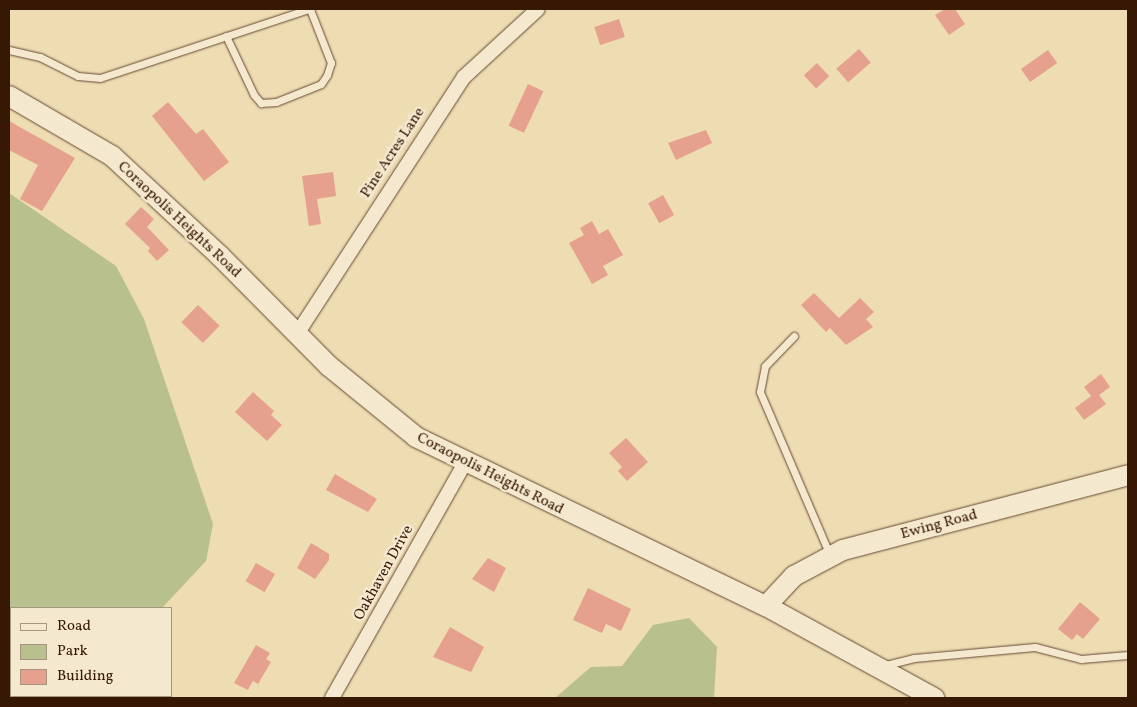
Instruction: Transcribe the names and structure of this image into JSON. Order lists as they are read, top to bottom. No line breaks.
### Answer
{"streets":{"street":["Pine Acres Lane","Coraopolis Heights Road","Ewing Road","Oakhaven Drive"]},"crossings":[["Pine Acres Lane","Coraopolis Heights Road"],["Coraopolis Heights Road","Ewing Road"],["Coraopolis Heights Road","Oakhaven Drive"]],"legend":["Road","Park","Building"]}
